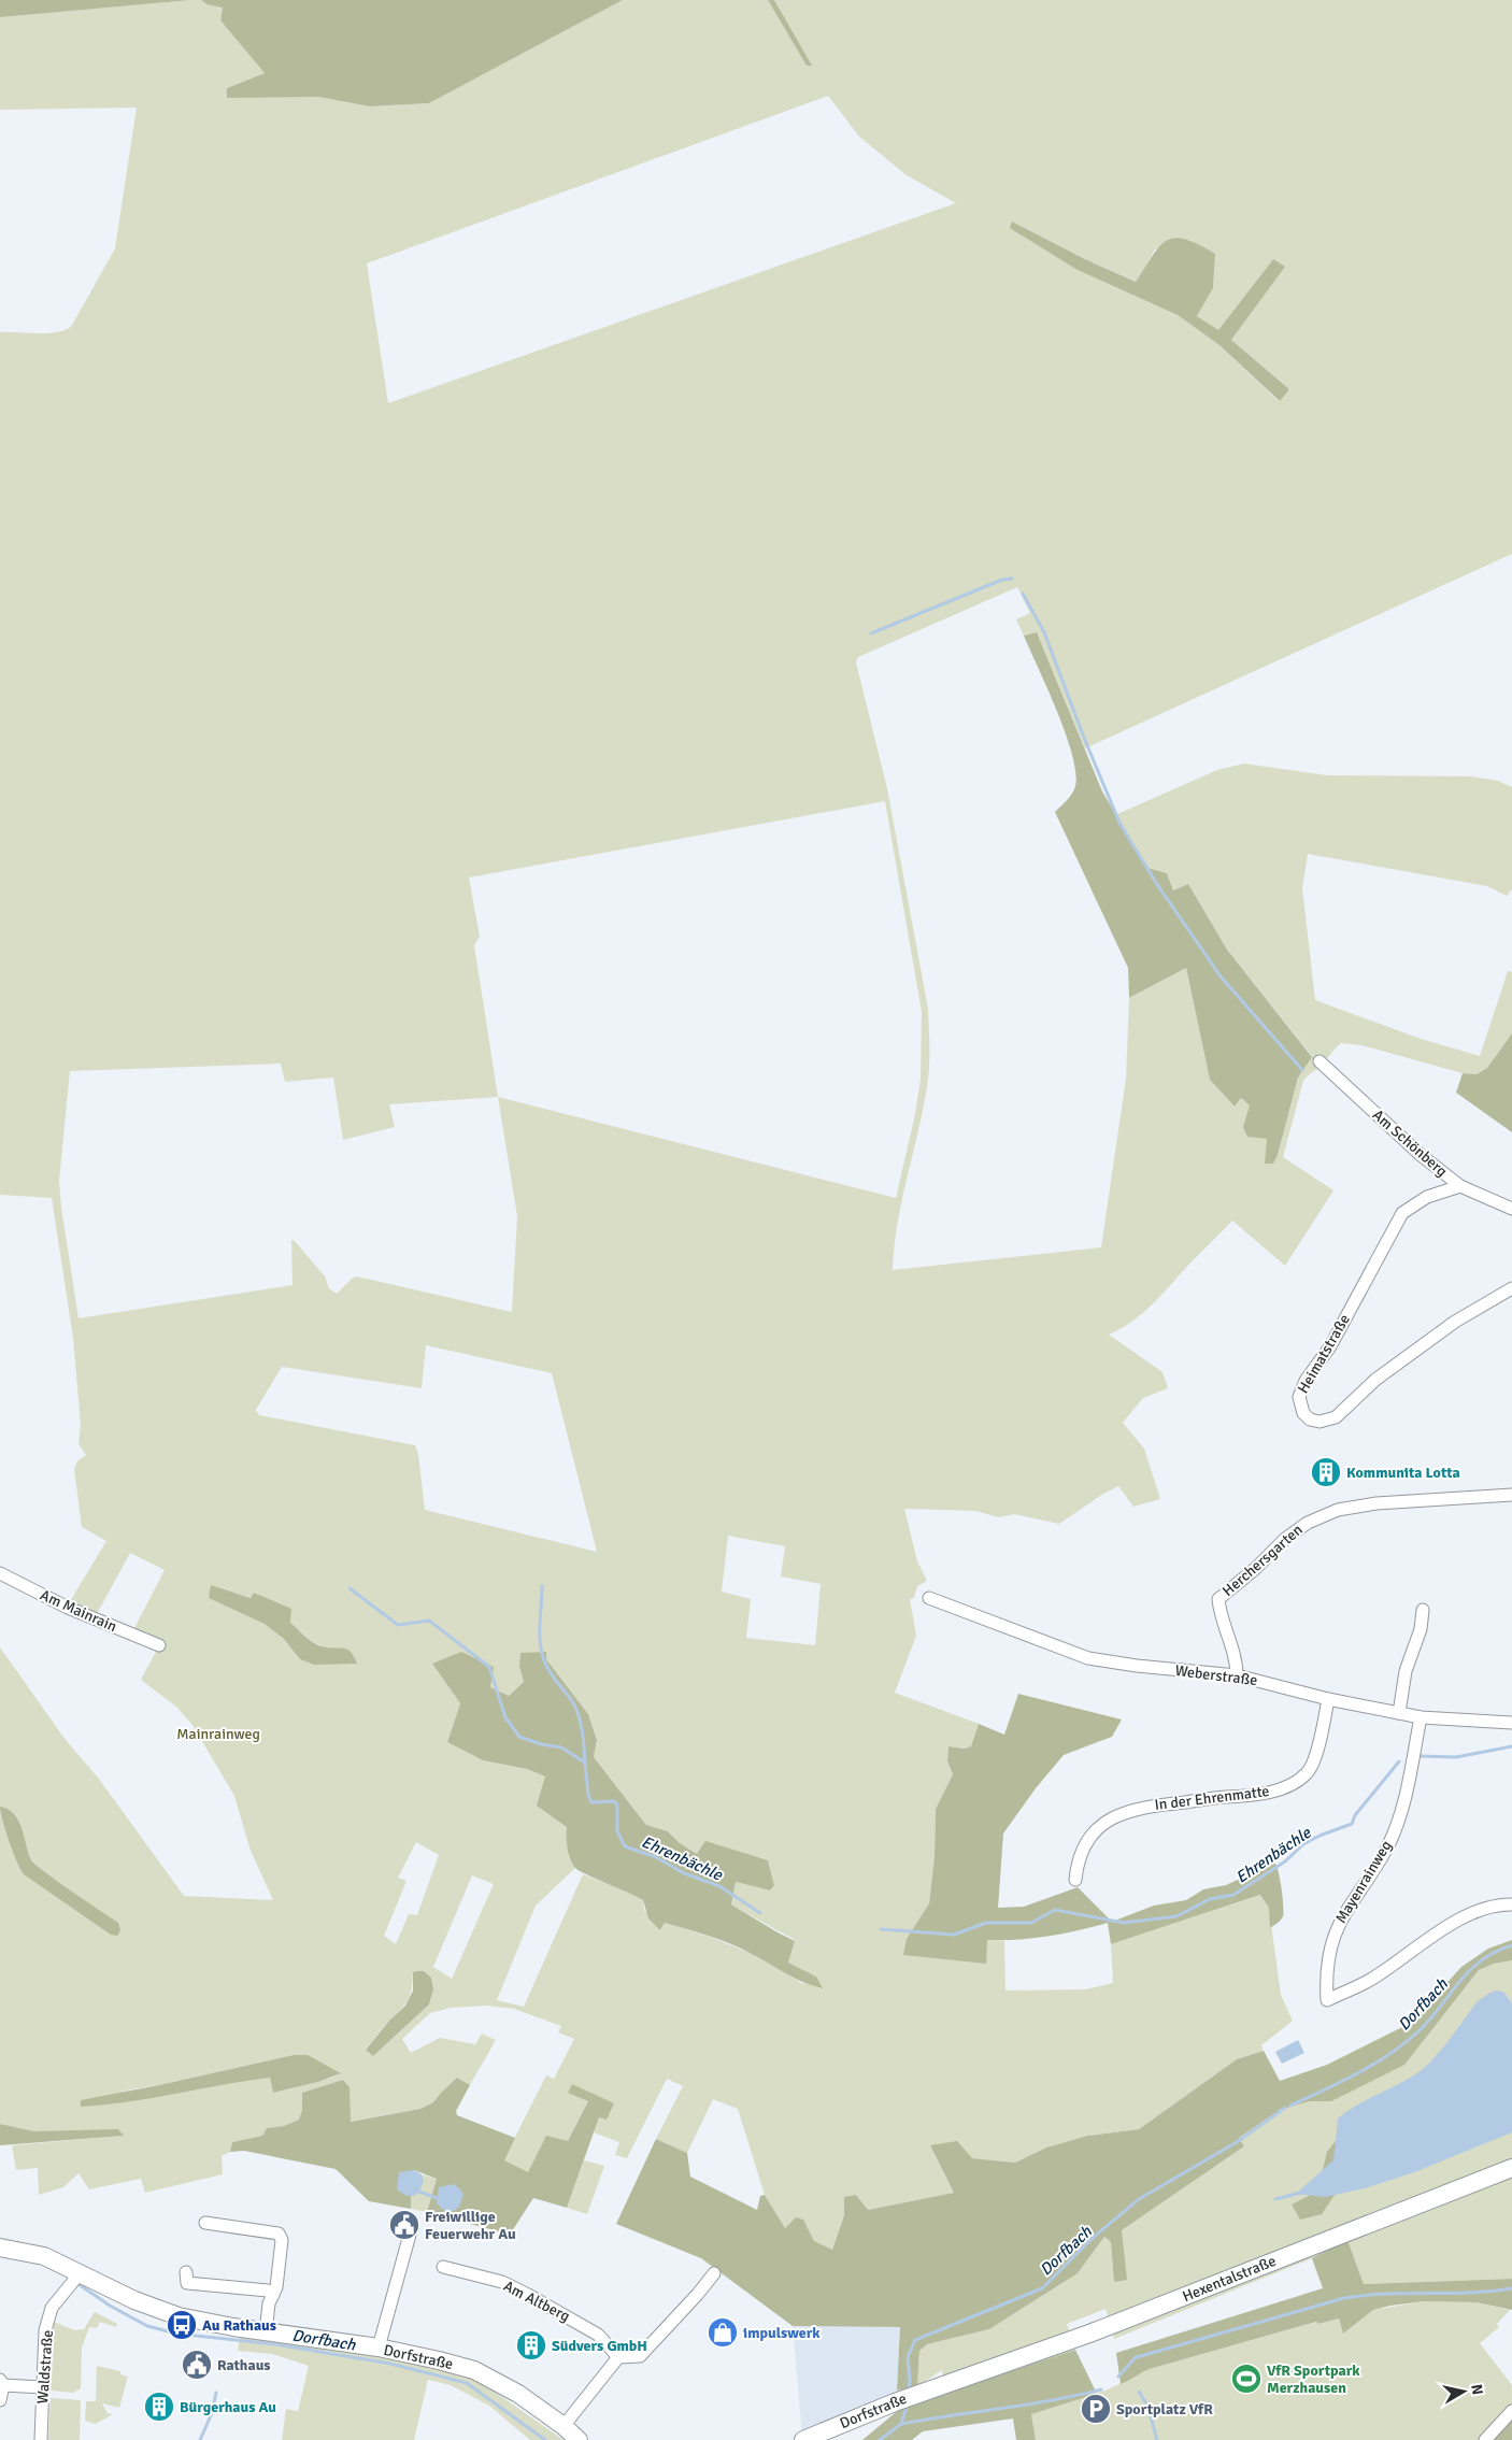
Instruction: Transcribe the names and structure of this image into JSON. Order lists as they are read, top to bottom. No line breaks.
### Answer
{"streets":{"main road":["Hexentalstraße","Dorfstraße"],"street":["Am Schönberg","Heimatstraße","Herchersgarten","Am Mainrain","Weberstraße","In der Ehrenmatte","Mayenrainweg","Am Altberg","Waldstraße"]},"crossings":[["Am Schönberg","Heimatstraße"],["Herchersgarten","Weberstraße"],["Weberstraße","In der Ehrenmatte"],["Weberstraße","Mayenrainweg"],["Hexentalstraße","Dorfstraße"],["Dorfstraße","Waldstraße"]],"water":["Ehrenbächle","Dorfbach"],"parks":["Mainrainweg"],"places":{"building":["Kommunita Lotta","Südvers GmbH","Bürgerhaus Au"],"public building":["Freiwillige Feuerwehr Au","Rathaus"],"bus stop":["Au Rathaus"],"shop":["impulswerk"],"sports":["VfR Sportpark Merzhausen"],"parking":["Sportplatz VfR"]},"north":"right"}
